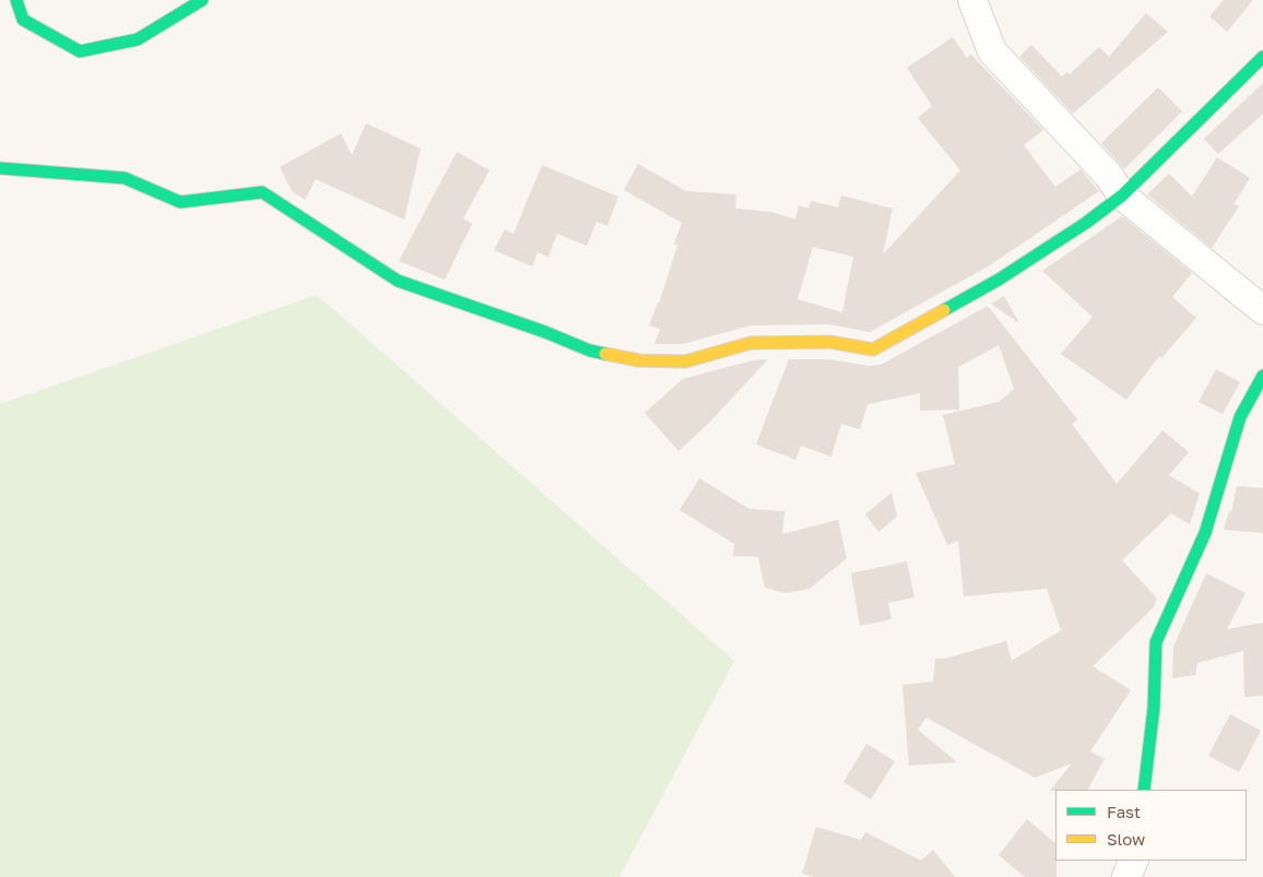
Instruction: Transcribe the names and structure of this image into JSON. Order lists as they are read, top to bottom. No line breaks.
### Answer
{"legend":["Fast","Slow"]}
